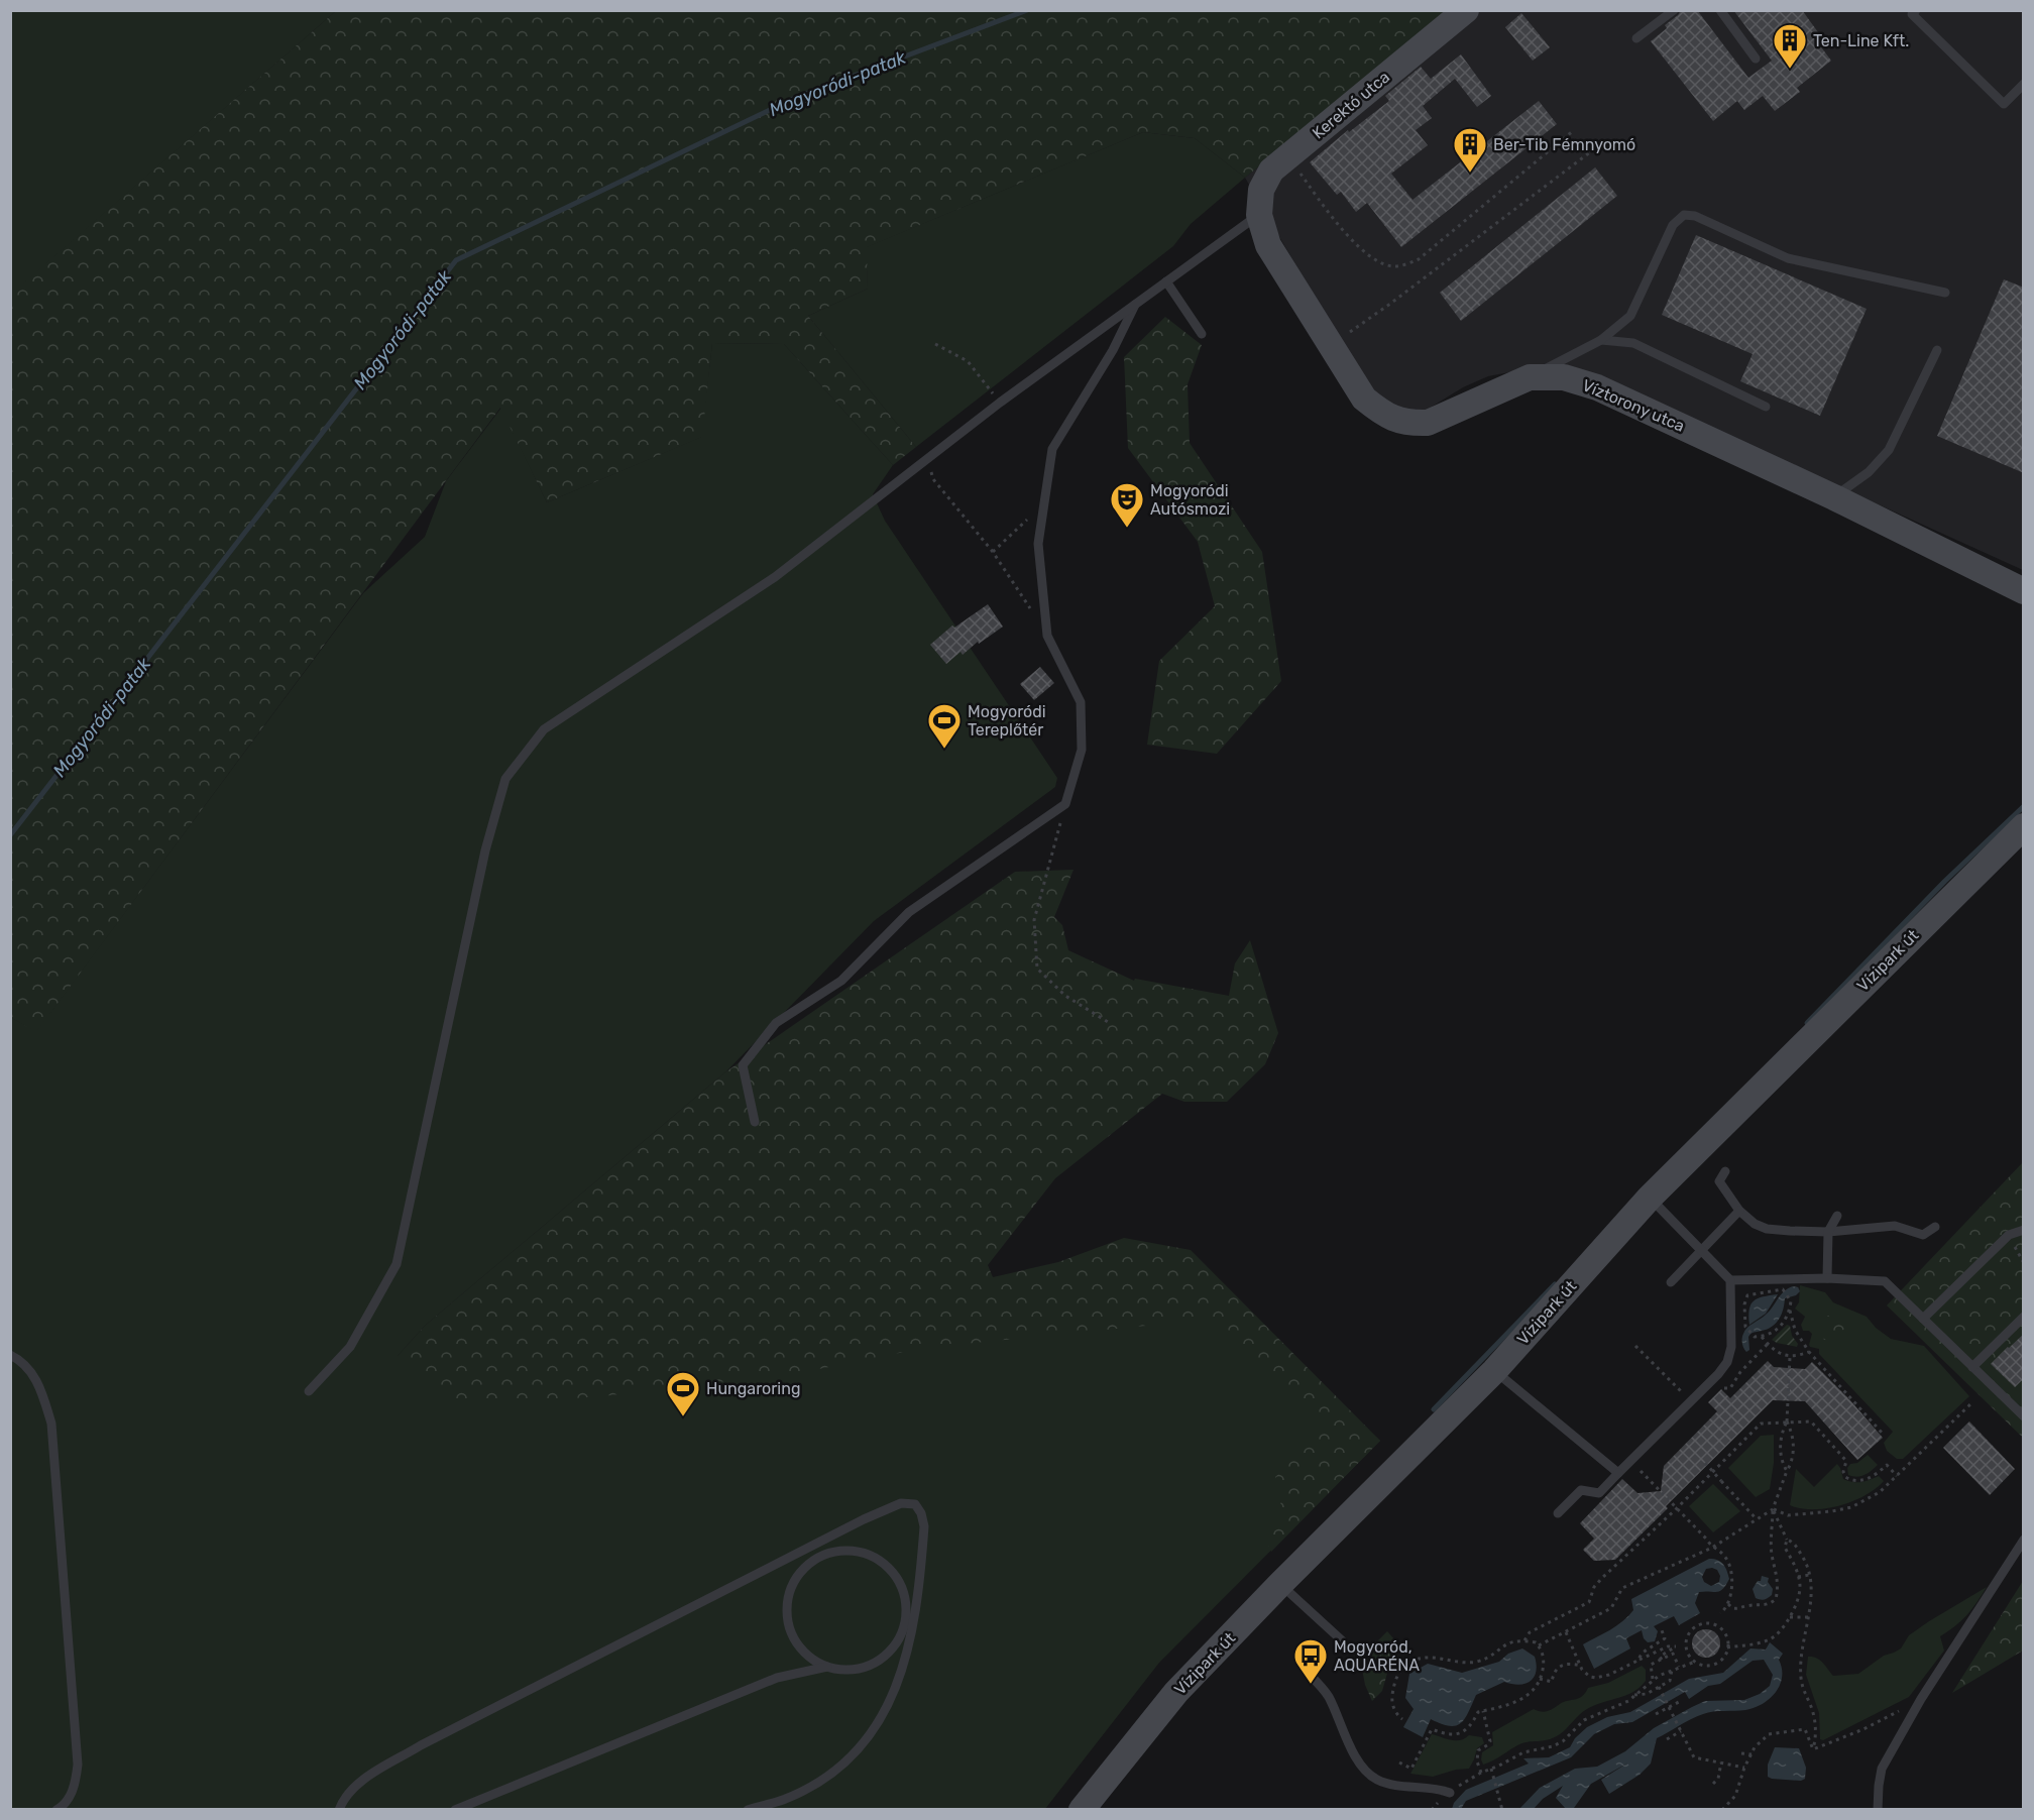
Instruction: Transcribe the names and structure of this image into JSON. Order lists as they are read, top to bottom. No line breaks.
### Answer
{"streets":{"street":["Kerektó utca","Víztorony utca","Vízipark út"]},"crossings":[["Kerektó utca","Víztorony utca"]],"water":["Mogyoródi-patak"],"places":{"building":["Ten-Line Kft.","Ber-Tib Fémnyomó"],"theatre":["Mogyoródi Autósmozi"],"sports":["Mogyoródi Tereplőtér","Hungaroring"],"bus stop":["Mogyoród, AQUARÉNA"]}}
